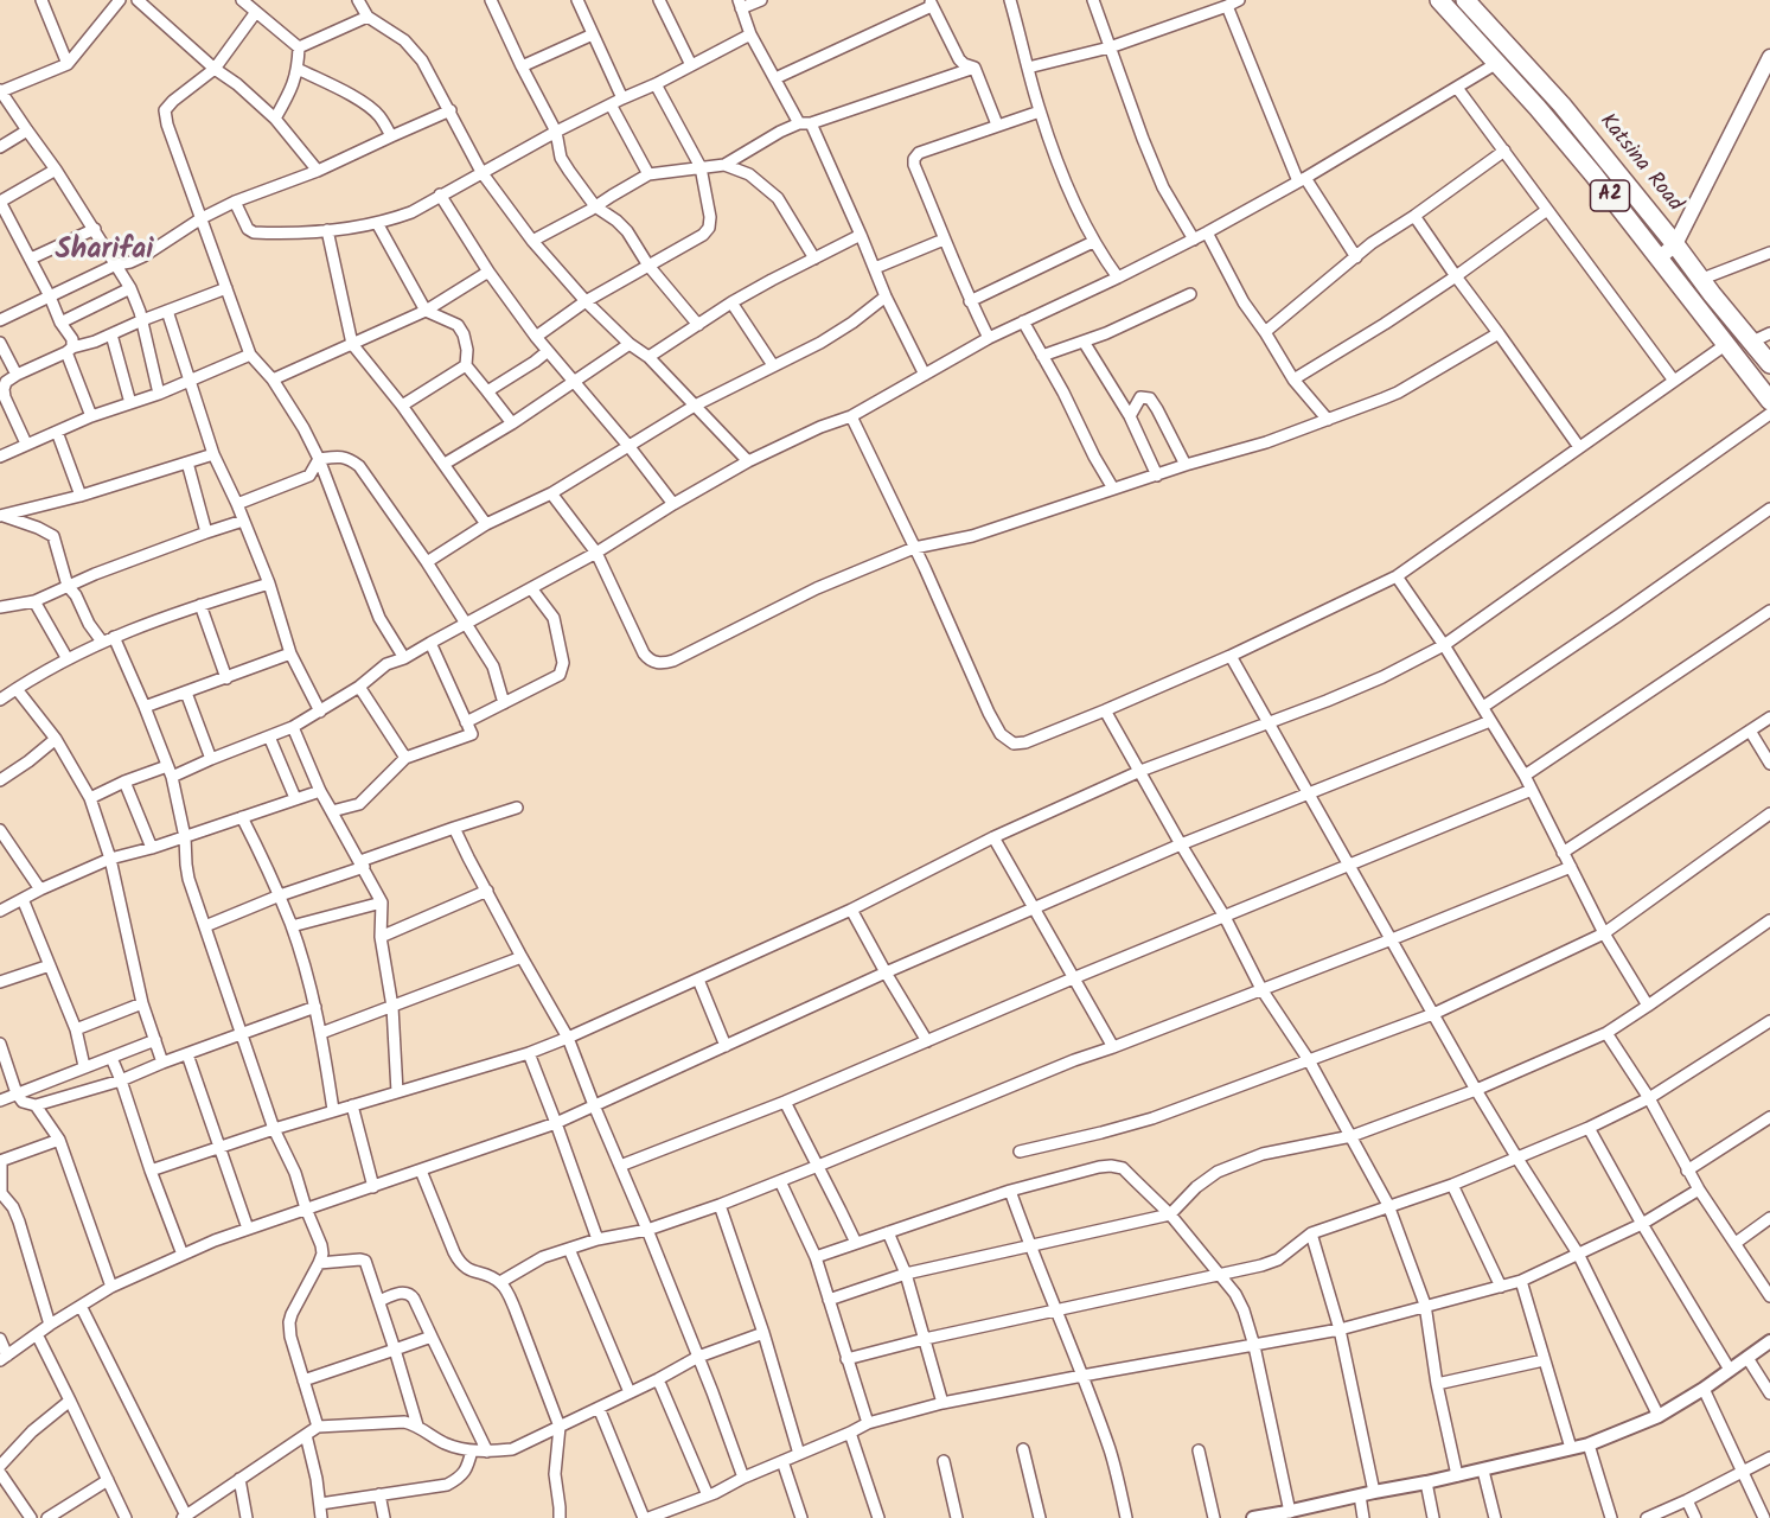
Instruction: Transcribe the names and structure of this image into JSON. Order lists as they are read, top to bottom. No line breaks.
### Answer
{"streets":{"highway":["Katsina Road","A2"]},"districts":["Sharifai"]}
